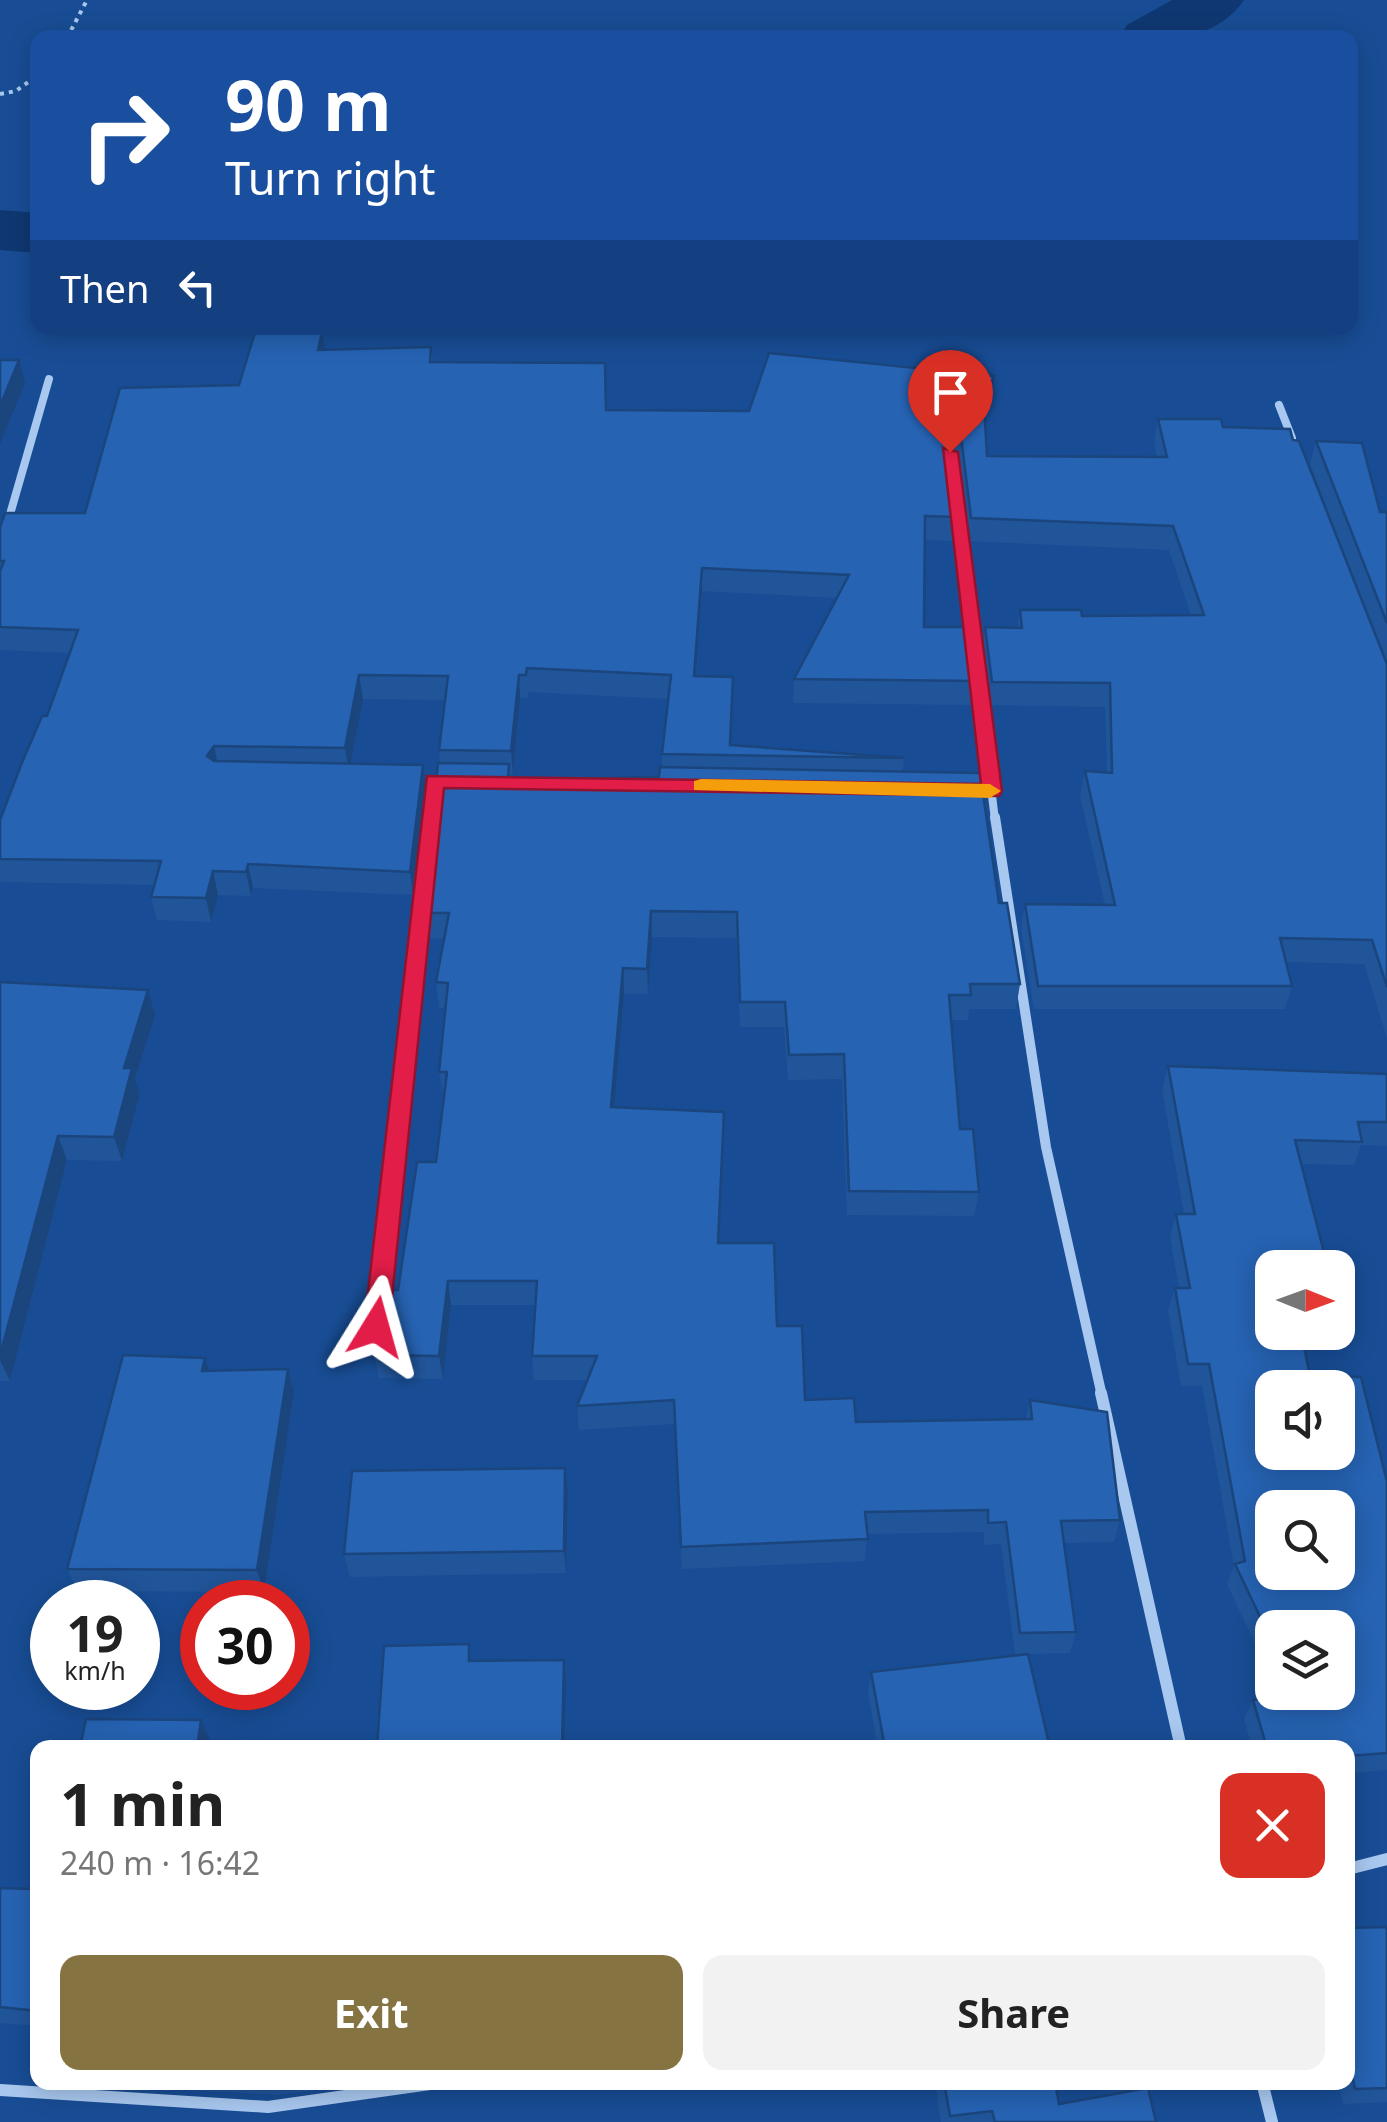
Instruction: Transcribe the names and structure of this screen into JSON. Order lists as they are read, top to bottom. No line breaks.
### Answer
{"north":"right","page":{"turn":["90 m","Turn right"],"then":"Then","speed":"19 km/h","limit":"30","heading":["1 min","240 m · 16:42"],"buttons":["Exit","Share"]}}
